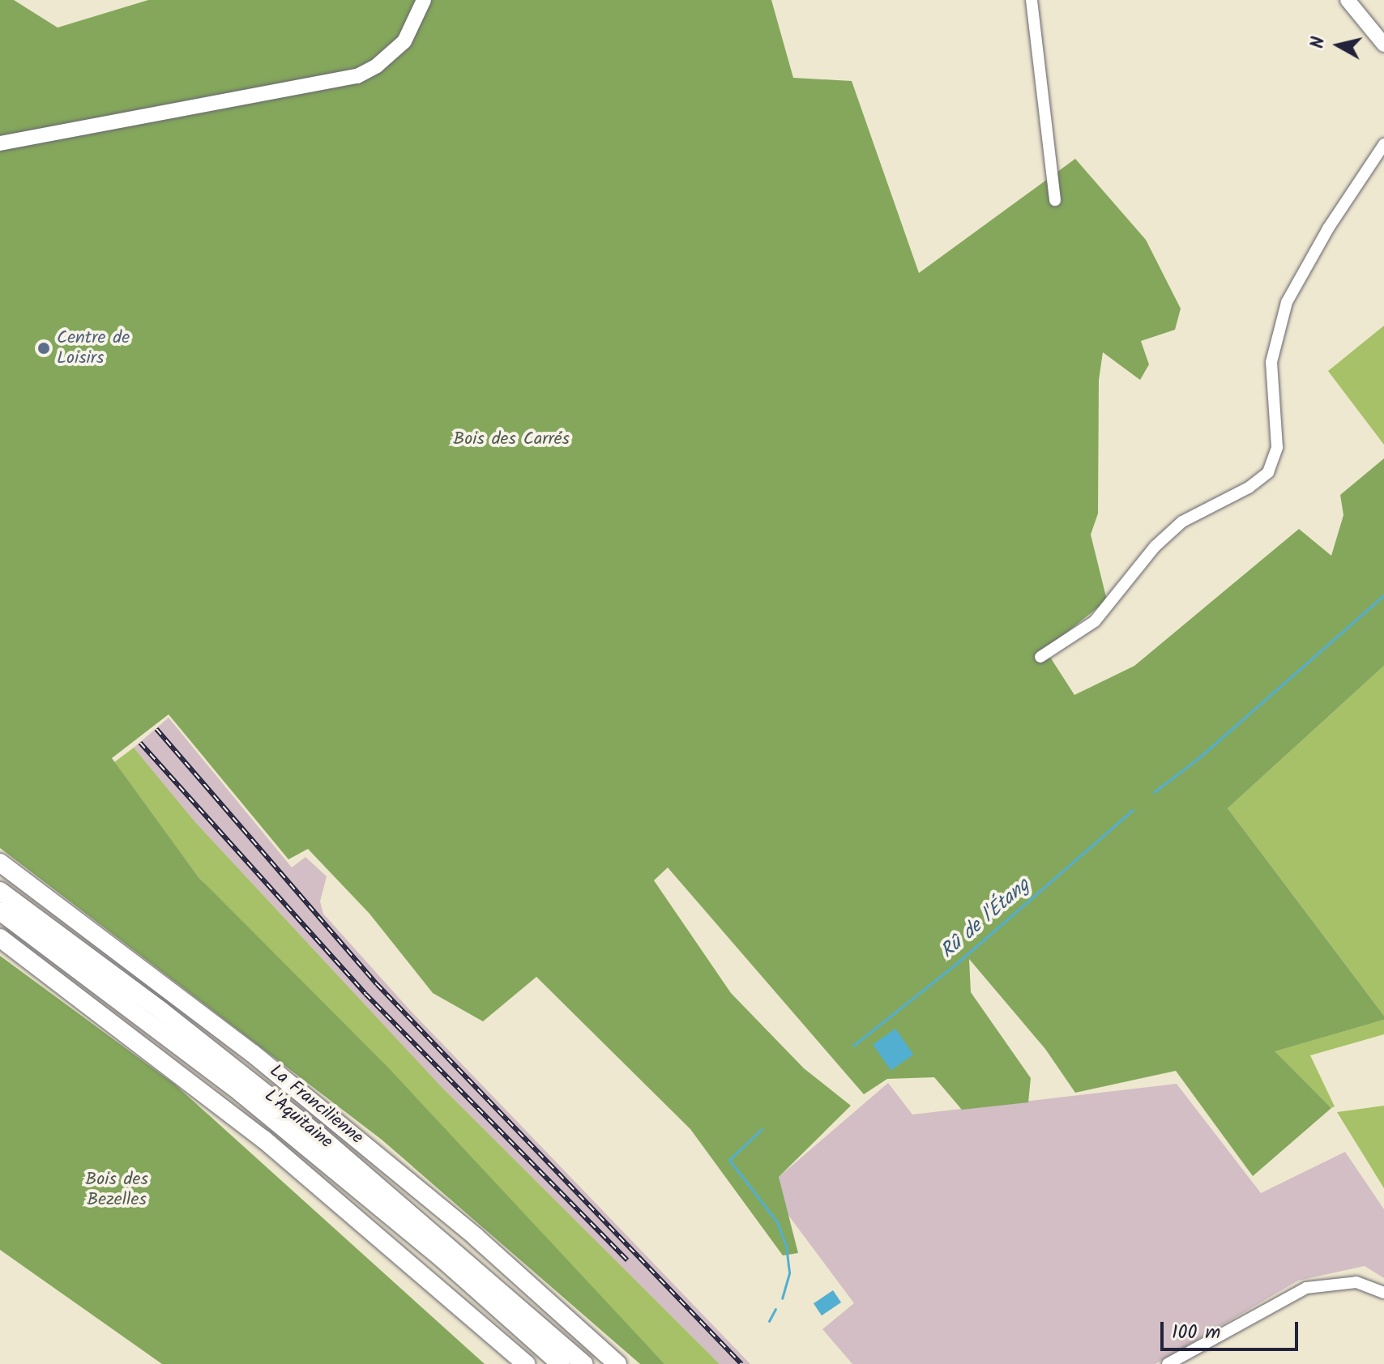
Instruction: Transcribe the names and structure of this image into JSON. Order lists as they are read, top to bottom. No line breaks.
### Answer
{"streets":{"highway":["La Francilienne","L'Aquitaine"]},"water":["Rû de l'Étang"],"parks":["Bois des Carrés","Bois des Bezelles"],"places":["Centre de Loisirs"],"scale_bar":"100 m","north":"left"}
